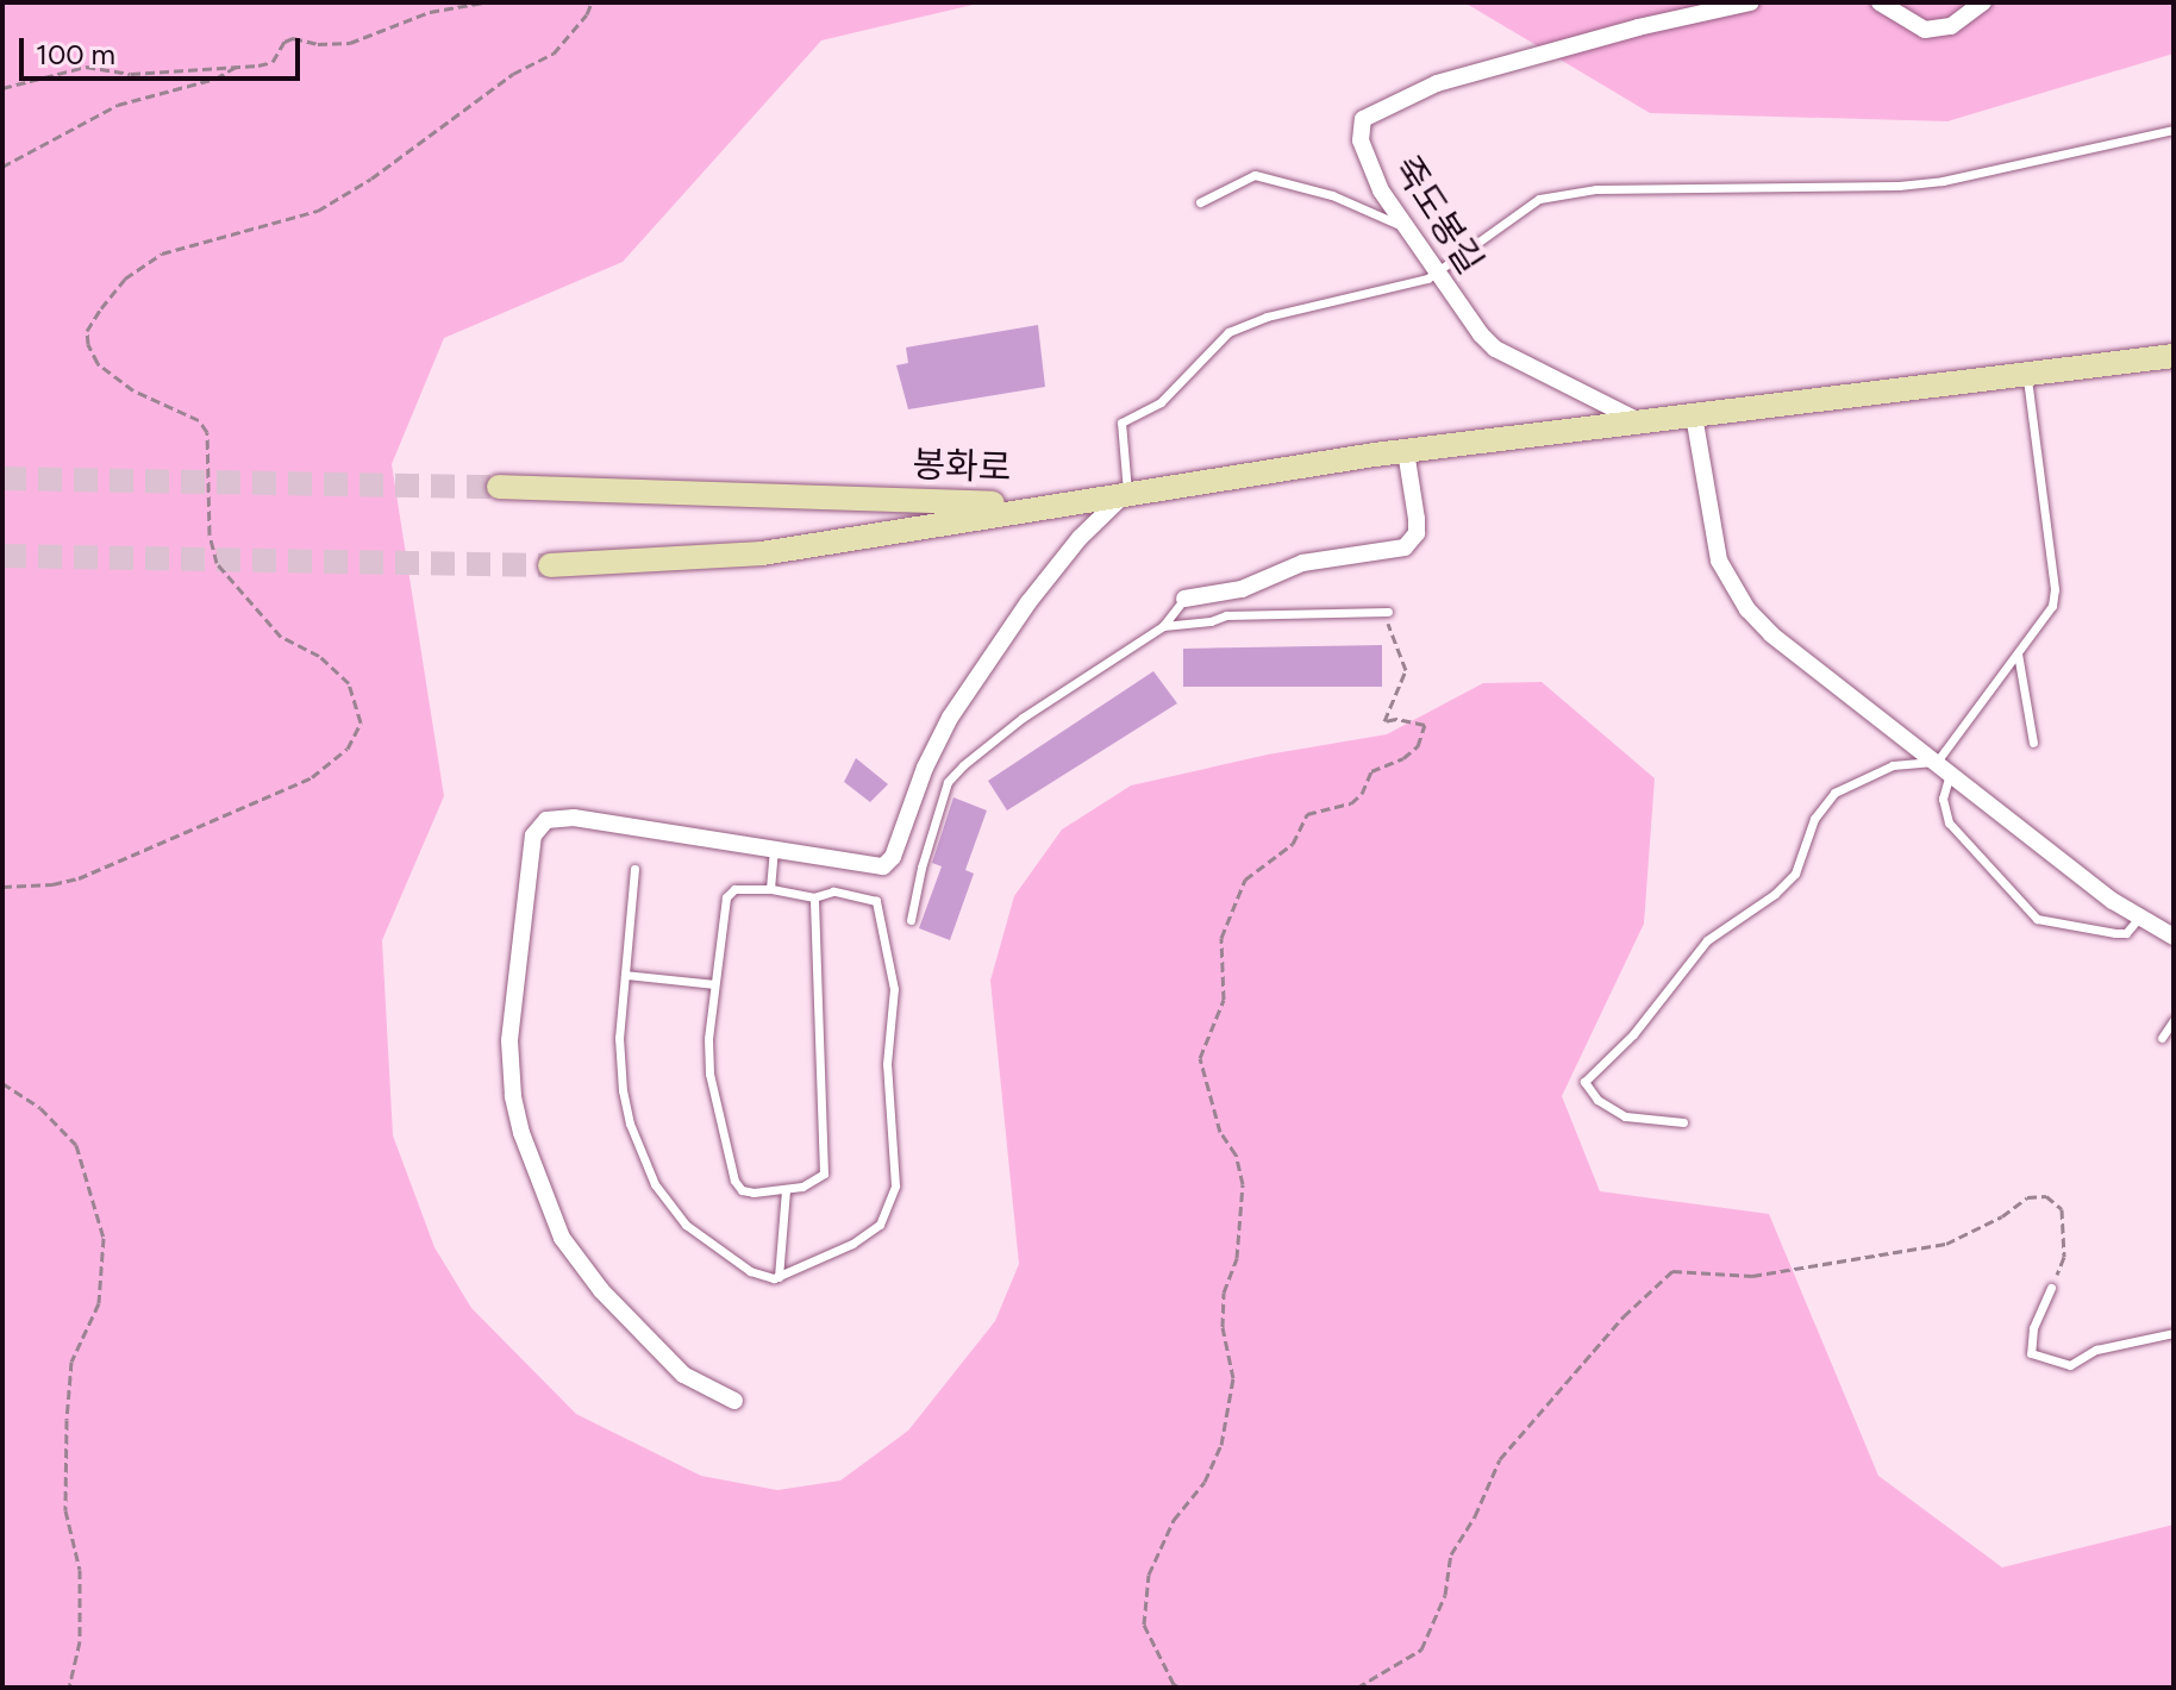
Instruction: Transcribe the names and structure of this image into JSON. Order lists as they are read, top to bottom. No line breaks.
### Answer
{"streets":{"main road":["봉화로"],"street":["죽도봉길"]},"scale_bar":"100 m"}
